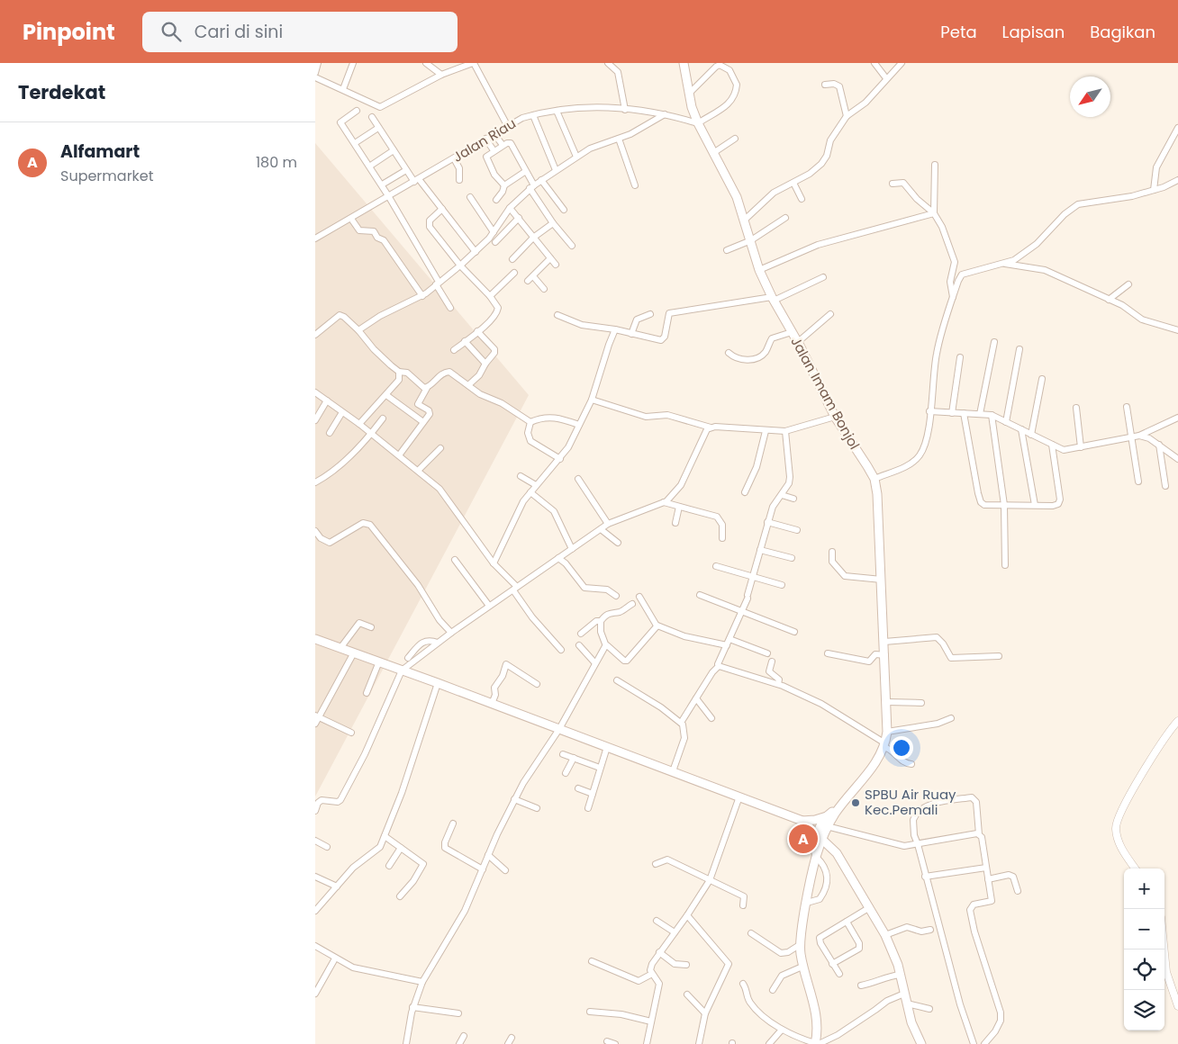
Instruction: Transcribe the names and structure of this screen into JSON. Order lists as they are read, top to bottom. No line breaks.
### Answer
{"streets":{"main road":["Jalan Imam Bonjol"],"street":["Jalan Riau"]},"crossings":[["Jalan Riau","Jalan Imam Bonjol"]],"places":["SPBU Air Ruay Kec.Pemali"],"north":"bottom left","page":{"header":"Pinpoint","search":"Cari di sini","nav":["Peta","Lapisan","Bagikan"],"heading":"Terdekat","list":[{"mark":"A","name":"Alfamart","note":"Supermarket","value":"180 m"}],"pins":"A","map_buttons":["+","−"]}}
